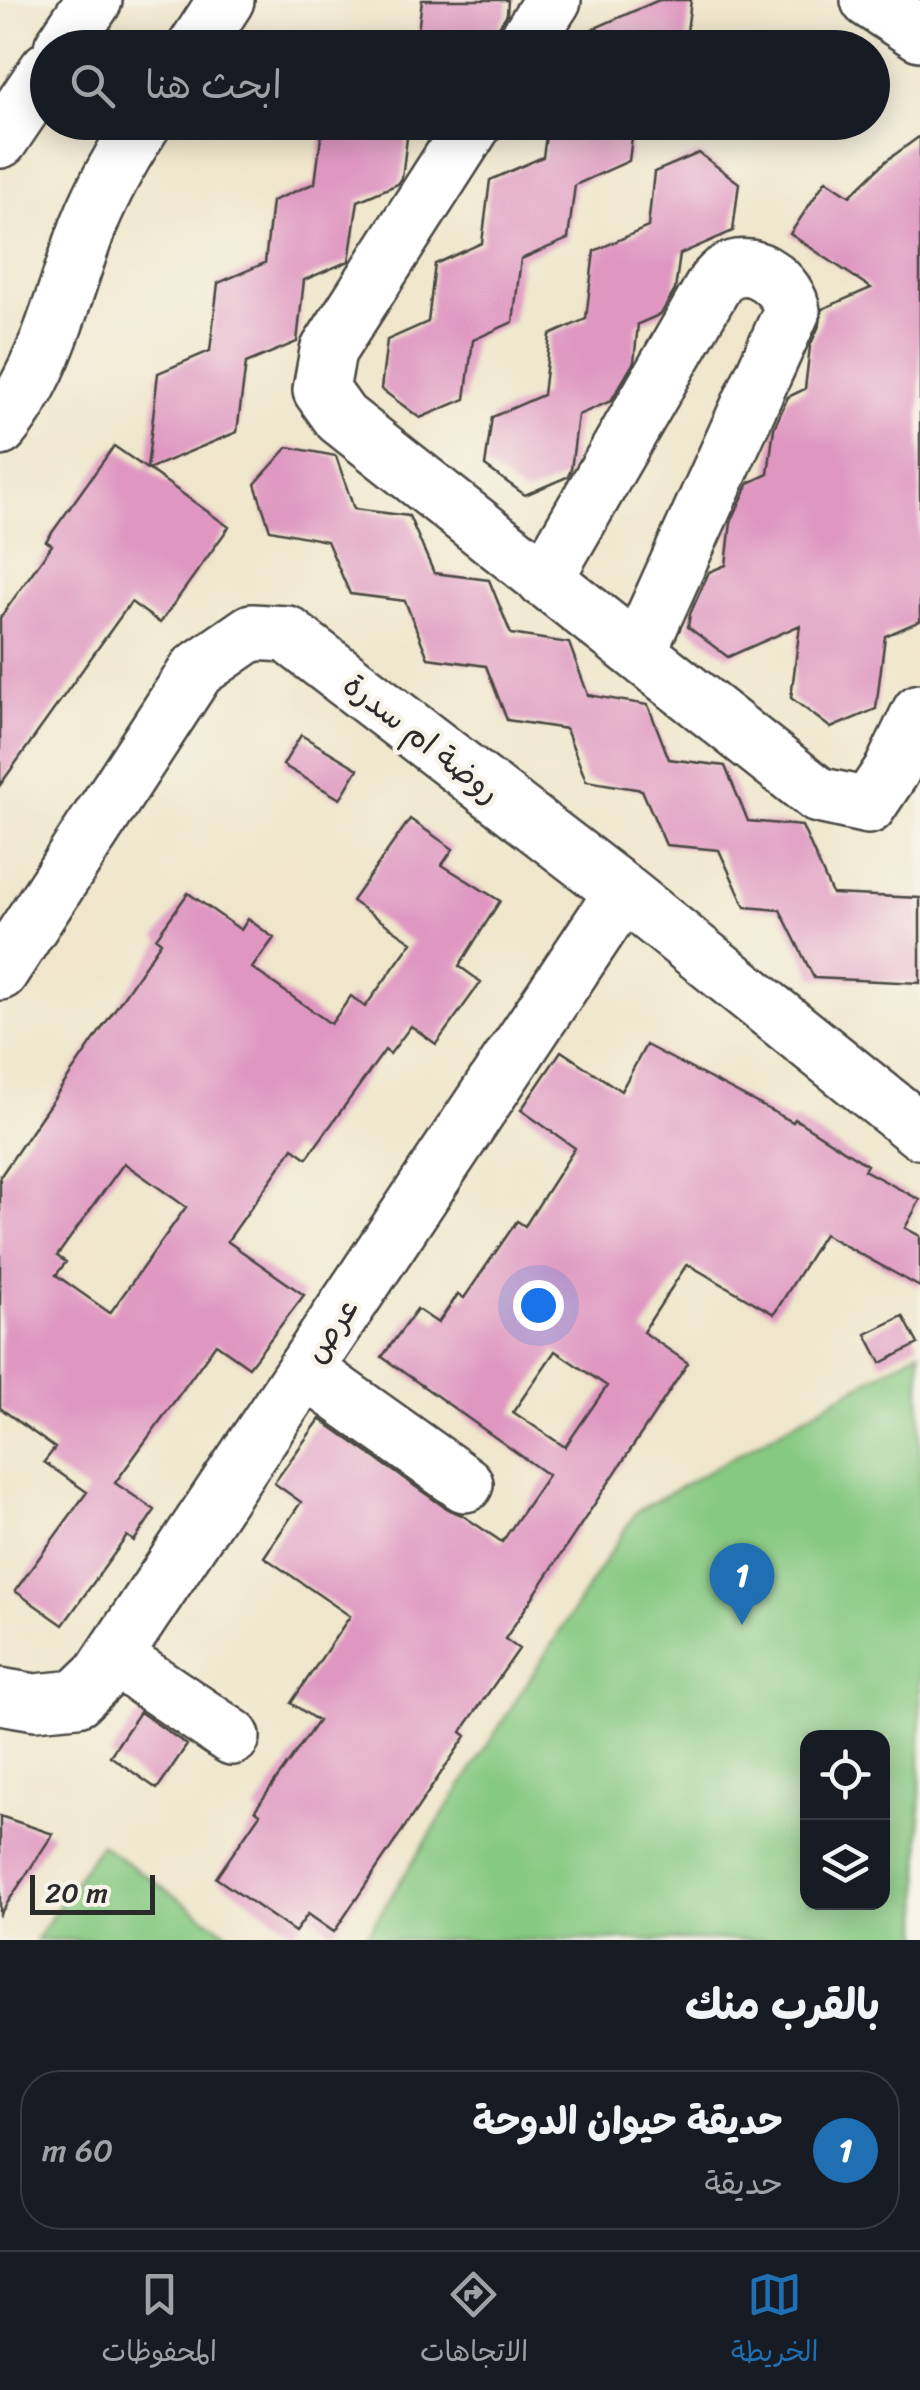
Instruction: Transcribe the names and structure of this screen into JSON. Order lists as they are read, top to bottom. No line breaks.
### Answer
{"streets":{"street":["روضة ام سدرة","عرص"]},"crossings":[["روضة ام سدرة","عرص"]],"scale_bar":"20 m","page":{"search":"ابحث هنا","pins":"1","scale":"20 m","heading":"بالقرب منك","list":[{"mark":"1","name":"حديقة حيوان الدوحة","note":"حديقة","value":"60 m"}],"nav":["الخريطة","الاتجاهات","المحفوظات"]}}
